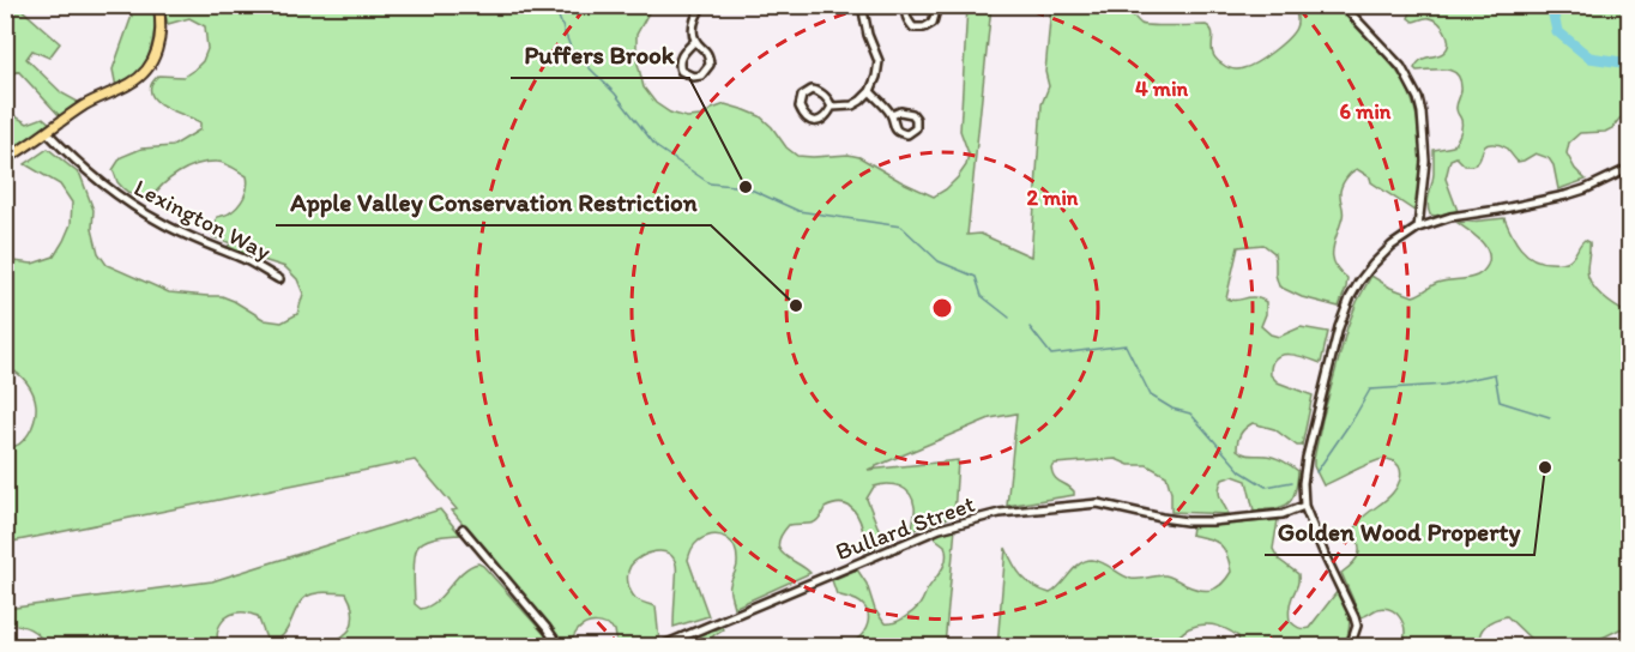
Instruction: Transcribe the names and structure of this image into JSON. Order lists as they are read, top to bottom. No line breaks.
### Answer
{"streets":{"street":["Lexington Way","Bullard Street"]},"places":["Puffers Brook","Apple Valley Conservation Restriction","Golden Wood Property"],"rings":["4 min","6 min","2 min"]}
